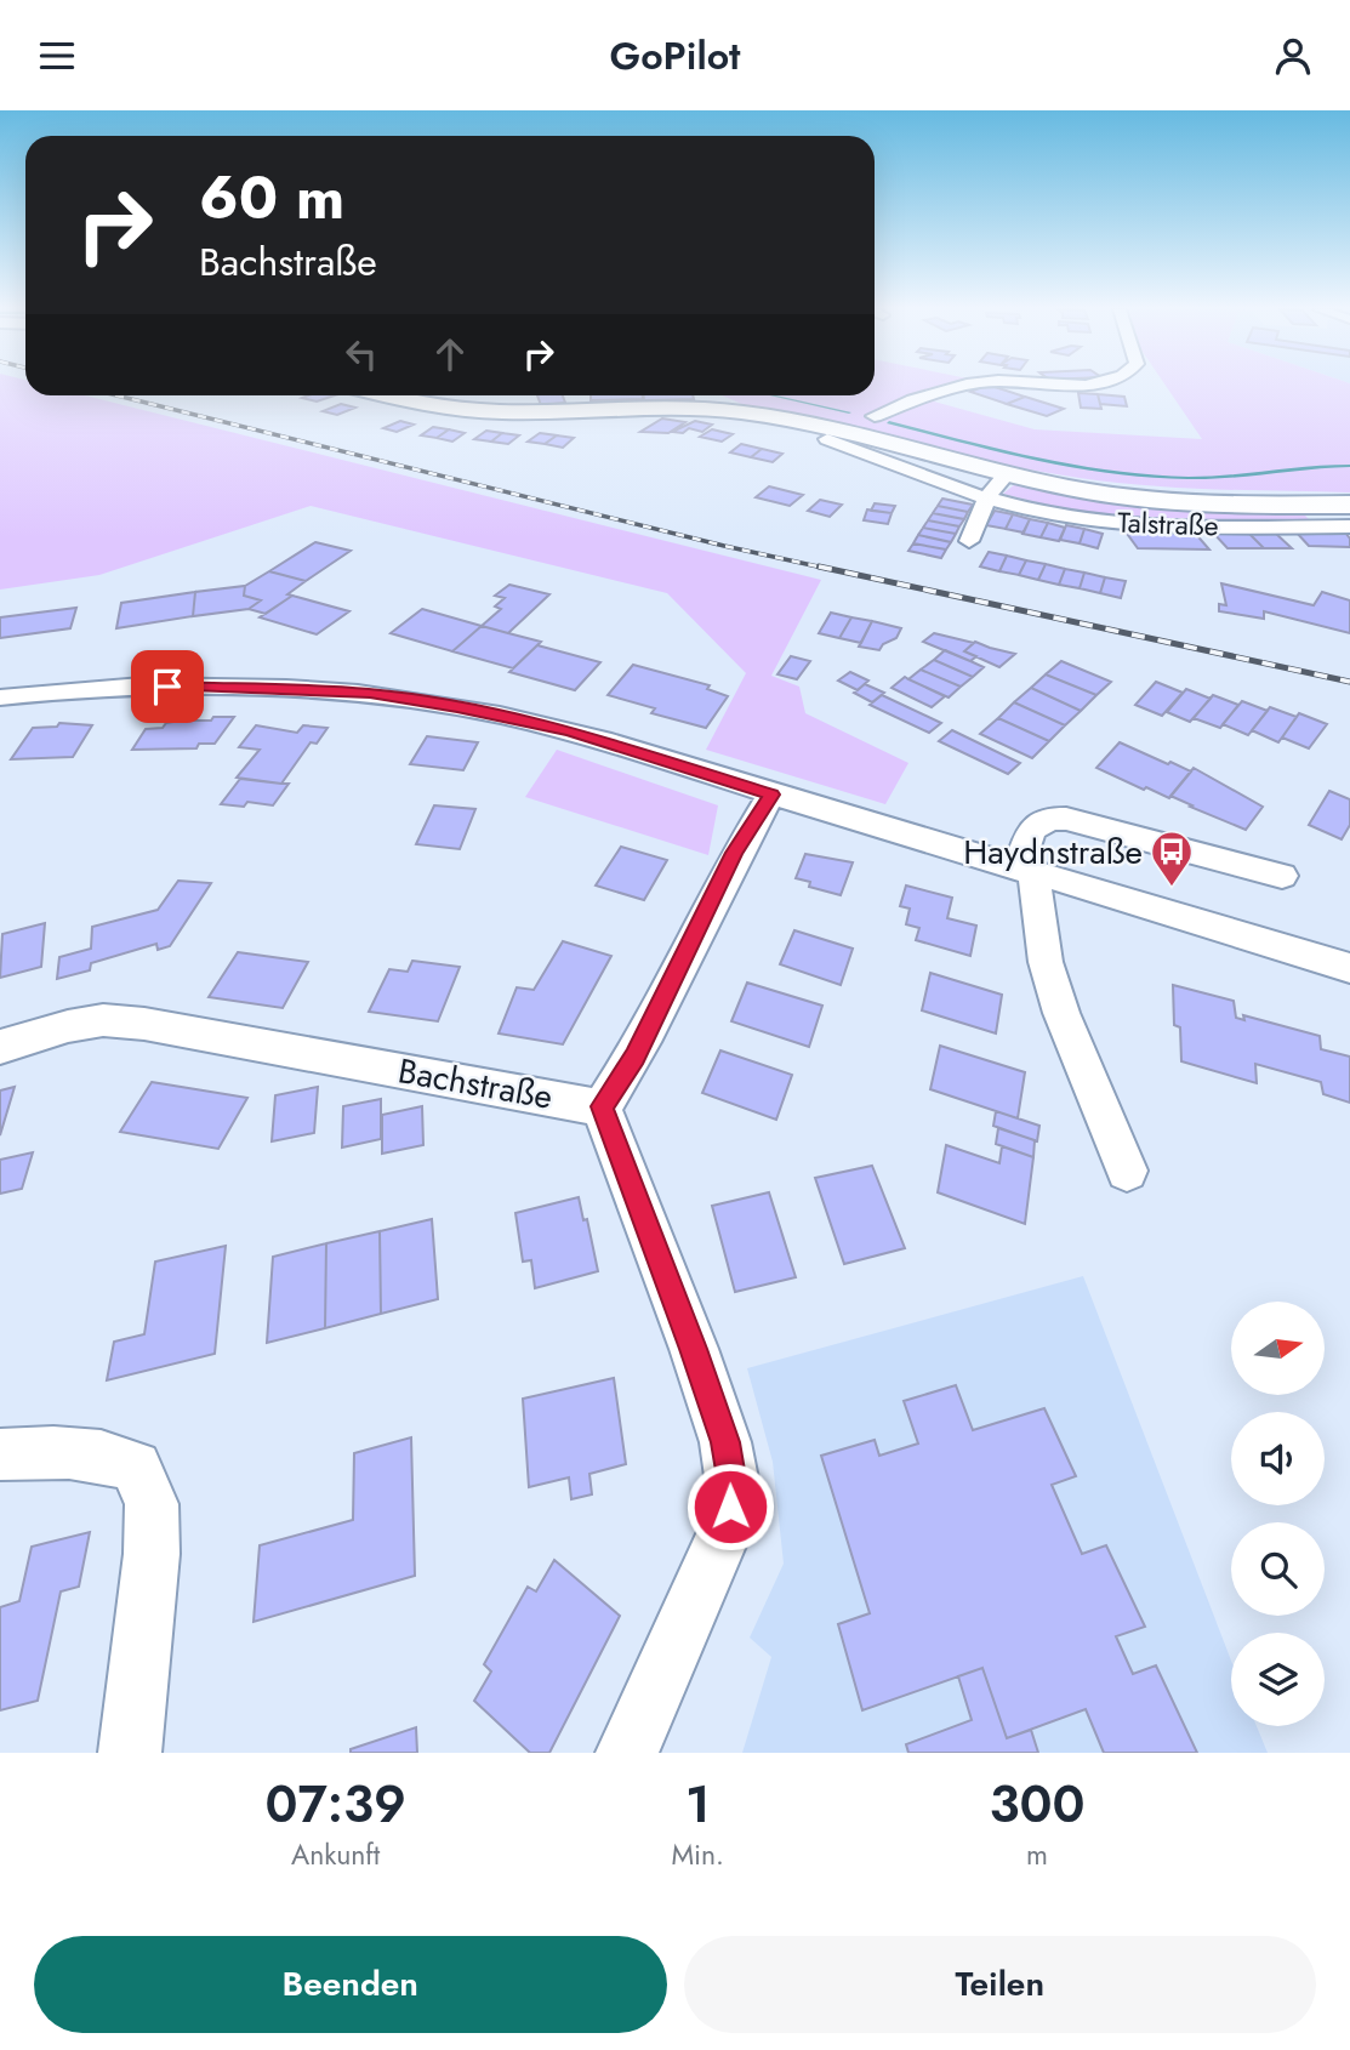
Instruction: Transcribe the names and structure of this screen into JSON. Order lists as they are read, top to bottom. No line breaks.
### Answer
{"streets":{"main road":["Talstraße"],"street":["Bachstraße"]},"places":{"bus stop":["Haydnstraße"]},"north":"right","page":{"header":"GoPilot","turn":["60 m","Bachstraße"],"eta":["07:39","Ankunft","1","Min.","300","m"],"buttons":["Beenden","Teilen"]}}
